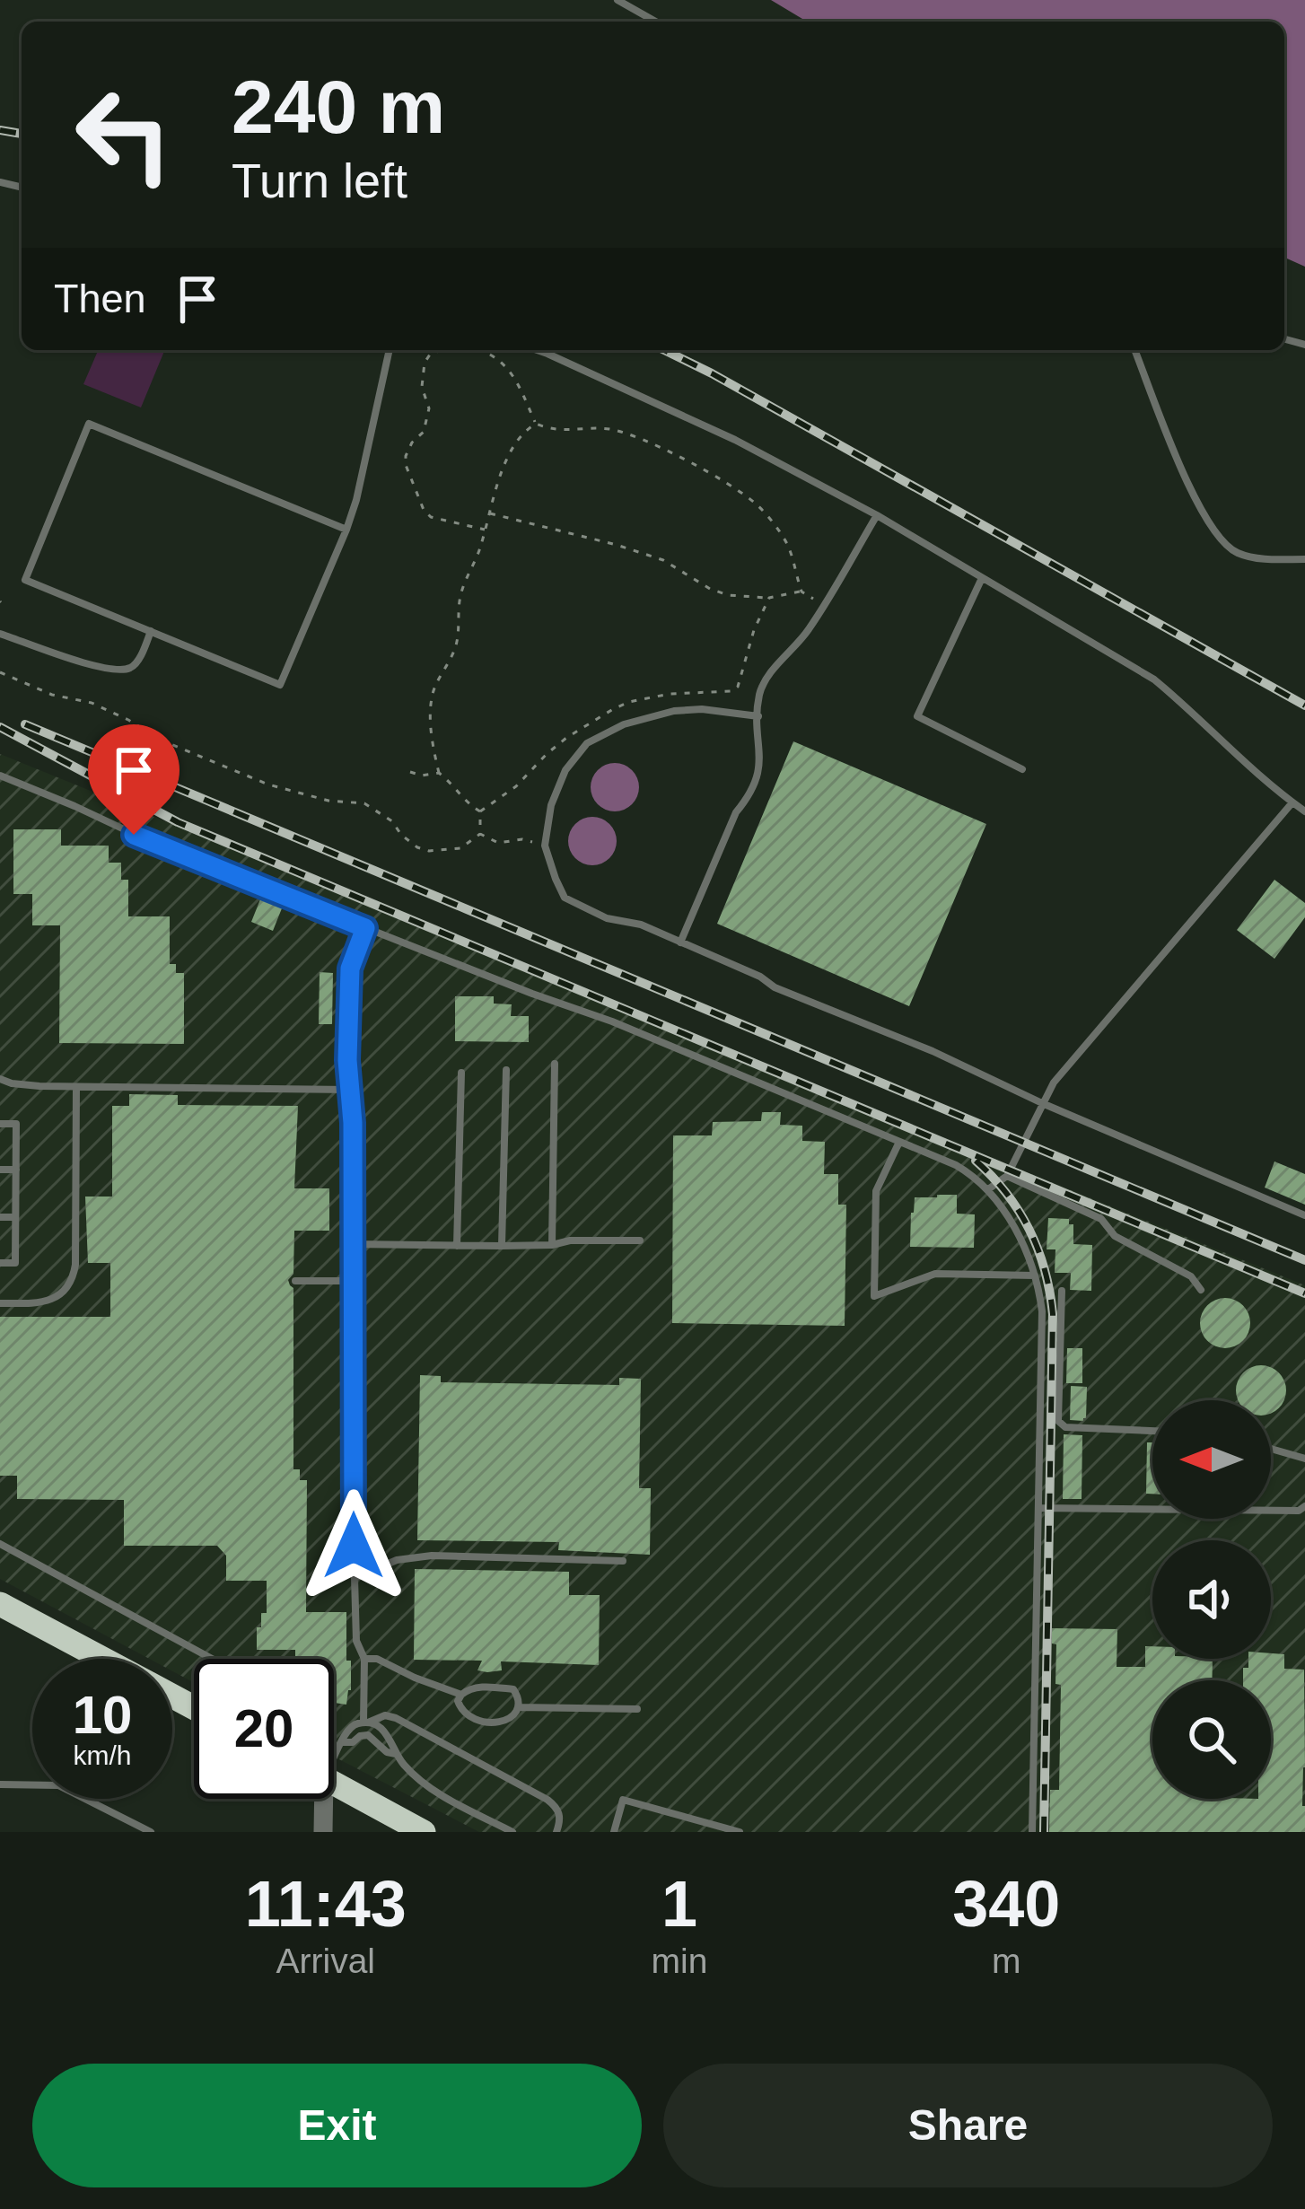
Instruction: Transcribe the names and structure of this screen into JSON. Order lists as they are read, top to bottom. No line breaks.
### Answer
{"north":"left","page":{"turn":["240 m","Turn left"],"then":"Then","speed":"10 km/h","limit":"20","eta":["11:43","Arrival","1","min","340","m"],"buttons":["Exit","Share"]}}
